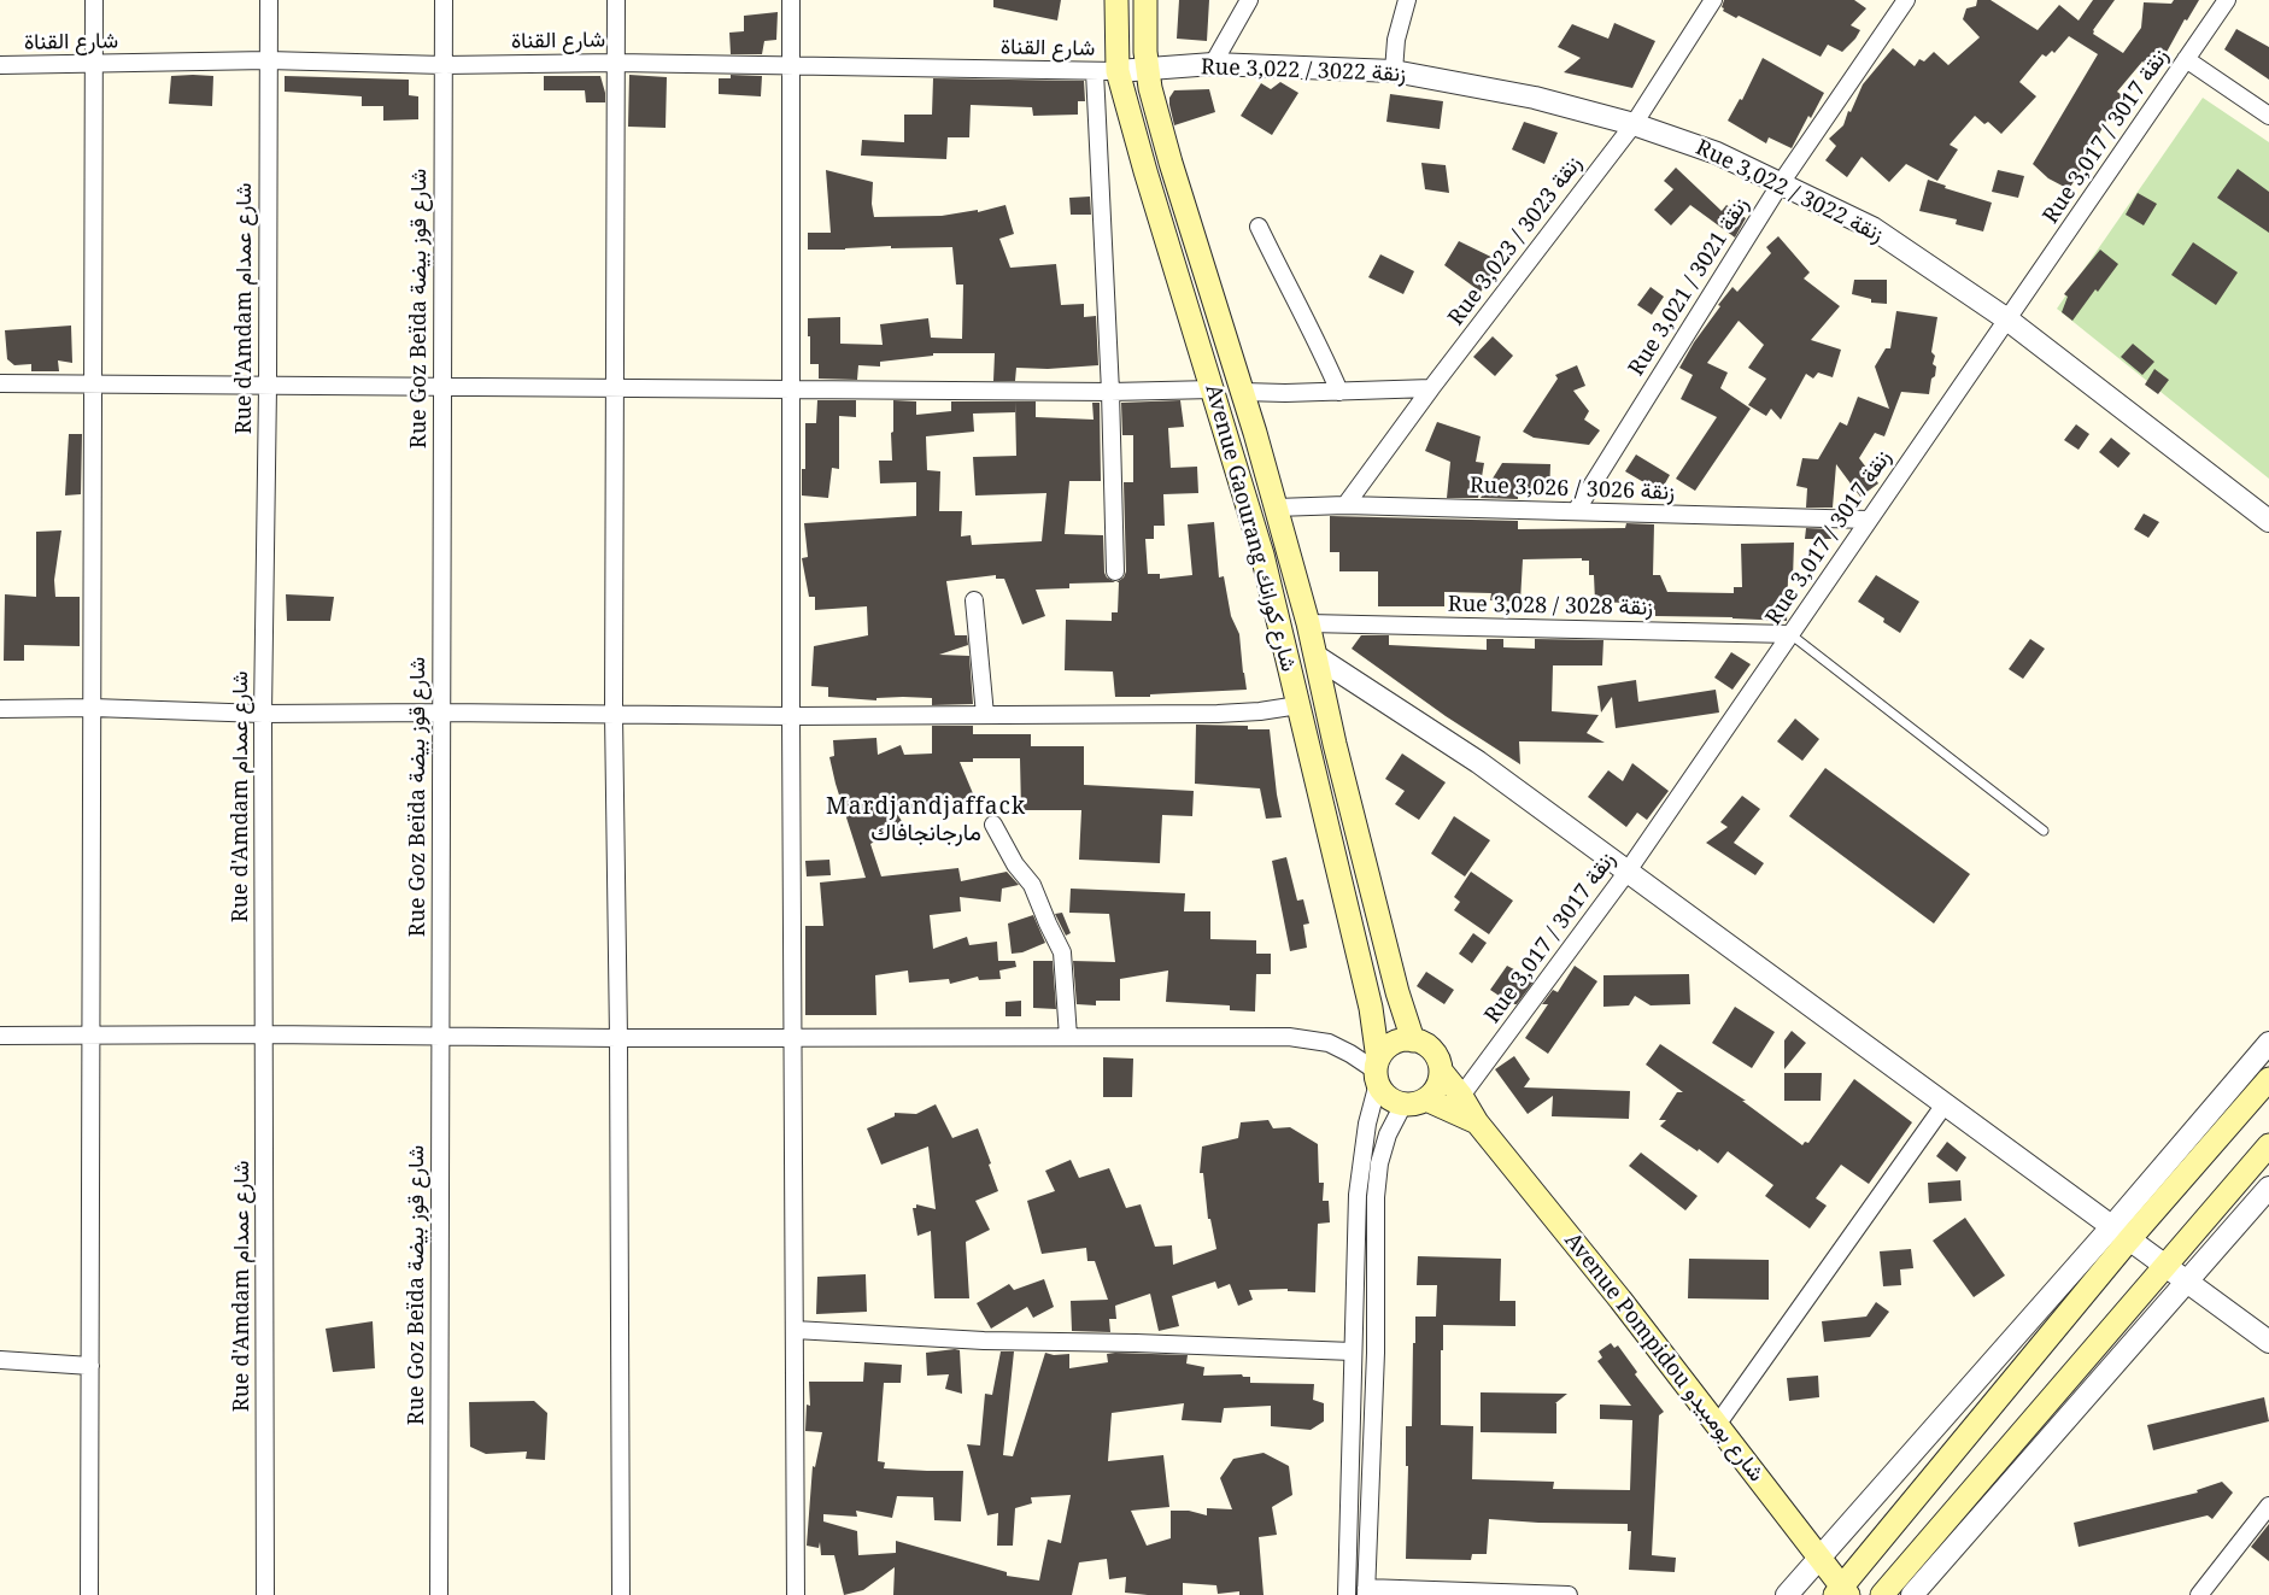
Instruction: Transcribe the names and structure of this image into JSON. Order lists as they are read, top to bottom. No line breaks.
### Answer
{"streets":{"main road":["Avenue Gaourang شارع كورانك","Avenue Pompidou شارع بومبيدو"],"street":["شارع القناة","Rue 3,022 / زنقة 3022","Rue 3,017 / زنقة 3017","Rue 3,023 / زنقة 3023","Rue 3,021 / زنقة 3021","Rue d'Amdam شارع عمدام","Rue Goz Beïda شارع قوز بيضة","Rue 3,026 / زنقة 3026","Rue 3,028 / زنقة 3028"]},"crossings":[["شارع القناة","Rue 3,022 / زنقة 3022"],["شارع القناة","Rue d'Amdam شارع عمدام"],["شارع القناة","Rue Goz Beïda شارع قوز بيضة"],["شارع القناة","Avenue Gaourang شارع كورانك"],["Rue 3,022 / زنقة 3022","Rue 3,017 / زنقة 3017"],["Rue 3,022 / زنقة 3022","Rue 3,023 / زنقة 3023"],["Rue 3,022 / زنقة 3022","Rue 3,021 / زنقة 3021"],["Rue 3,022 / زنقة 3022","Avenue Gaourang شارع كورانك"],["Rue 3,017 / زنقة 3017","Rue 3,026 / زنقة 3026"],["Rue 3,017 / زنقة 3017","Rue 3,028 / زنقة 3028"],["Rue 3,017 / زنقة 3017","Avenue Pompidou شارع بومبيدو"],["Rue 3,023 / زنقة 3023","Rue 3,026 / زنقة 3026"],["Rue 3,021 / زنقة 3021","Rue 3,026 / زنقة 3026"],["Rue 3,026 / زنقة 3026","Avenue Gaourang شارع كورانك"],["Avenue Gaourang شارع كورانك","Rue 3,028 / زنقة 3028"],["Avenue Gaourang شارع كورانك","Avenue Pompidou شارع بومبيدو"]],"districts":["Mardjandjaffack مارجانجافاك"]}
